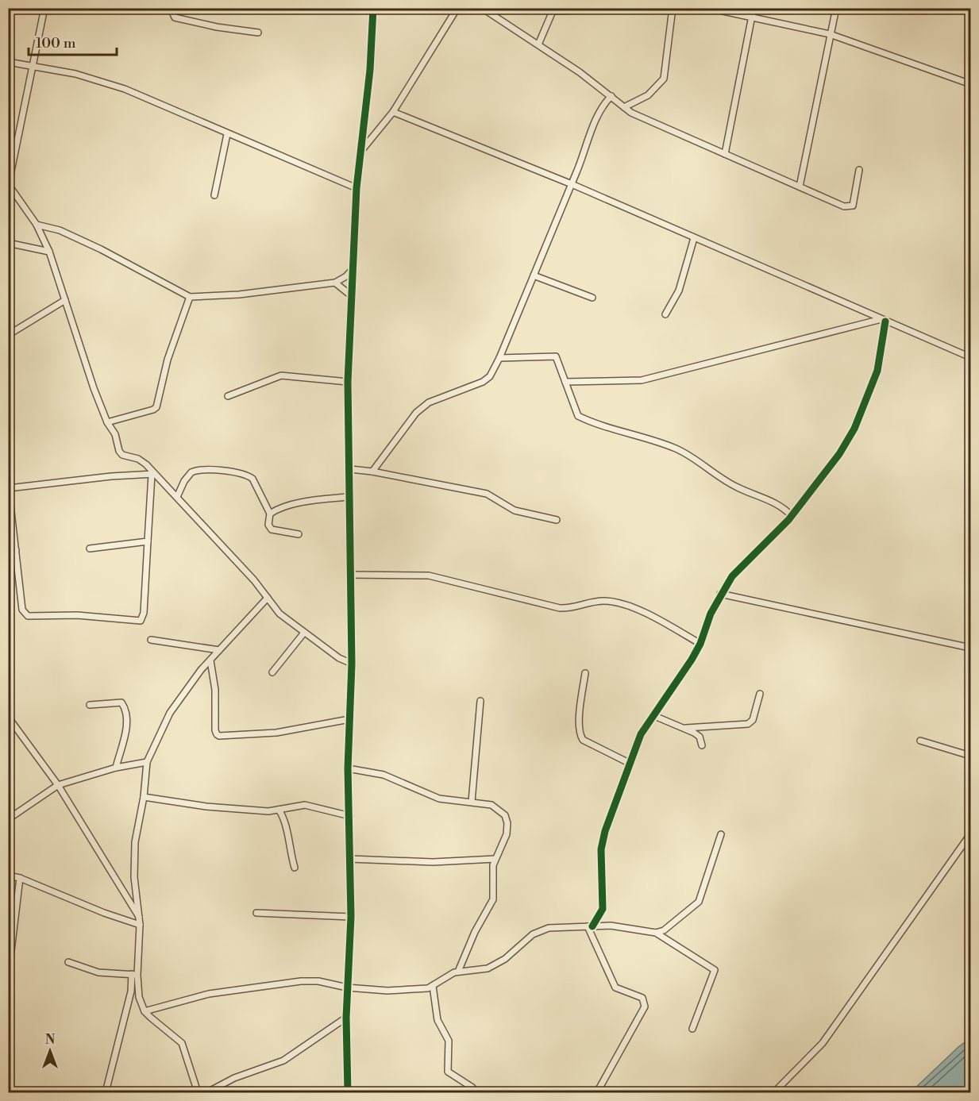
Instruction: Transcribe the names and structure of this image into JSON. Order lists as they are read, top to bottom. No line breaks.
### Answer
{"scale_bar":"100 m","north":"top"}
